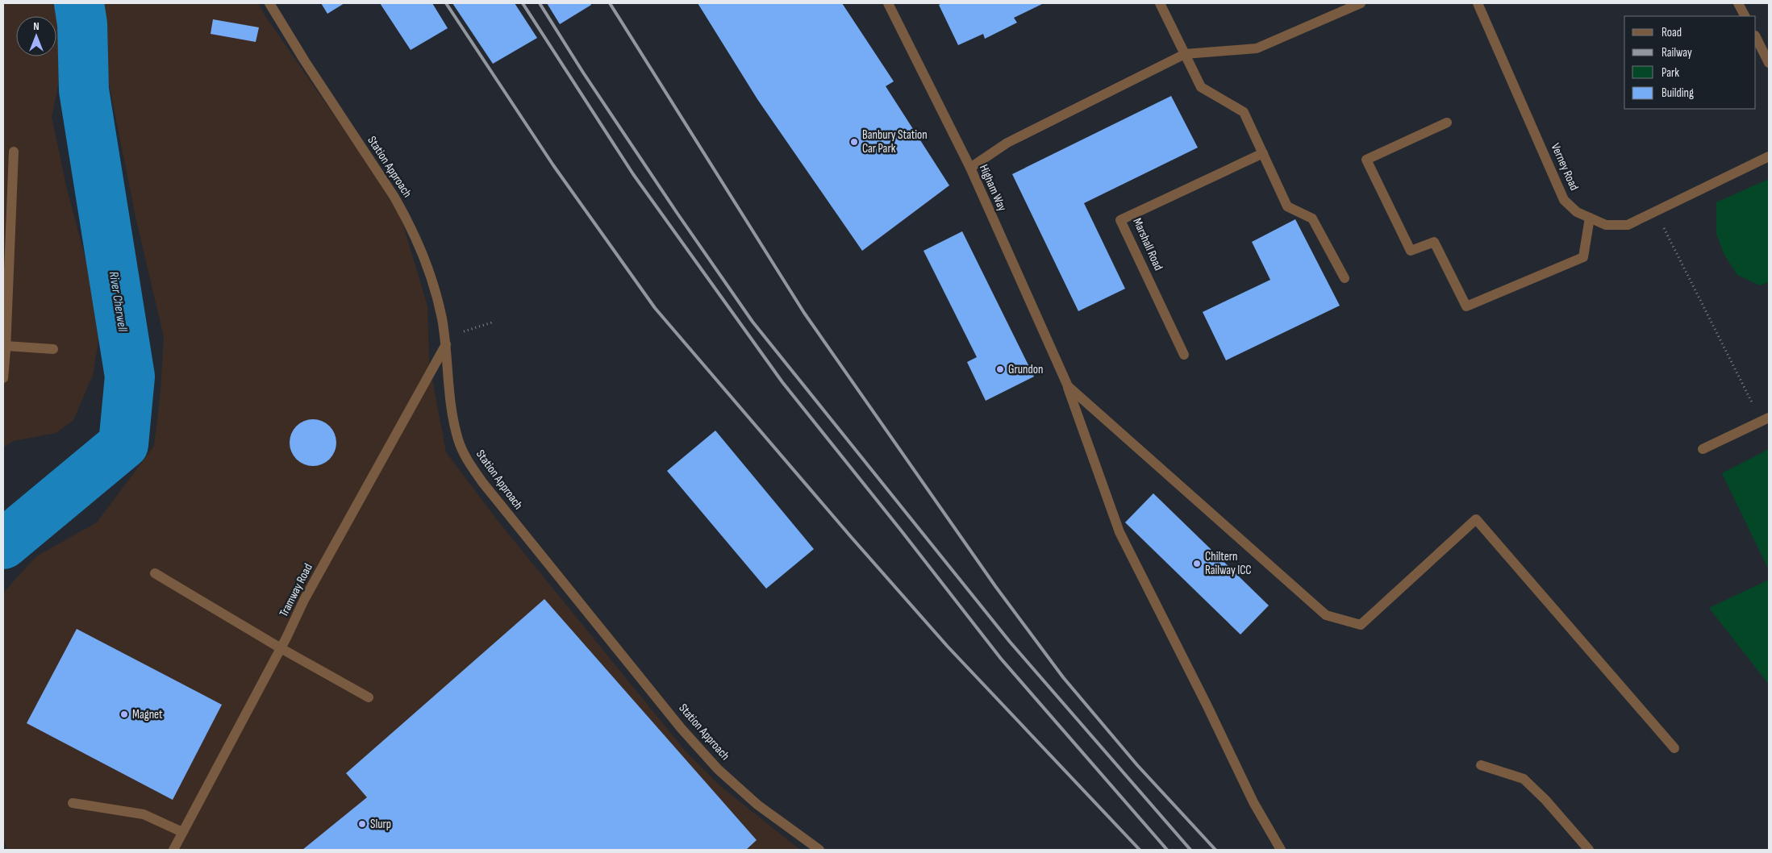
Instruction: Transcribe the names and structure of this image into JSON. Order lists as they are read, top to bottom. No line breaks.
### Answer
{"streets":{"street":["Station Approach","Verney Road","Higham Way","Marshall Road","Tramway Road"]},"crossings":[["Station Approach","Tramway Road"]],"water":["River Cherwell"],"places":["Banbury Station Car Park","Grundon","Chiltern Railway ICC","Magnet","Slurp"],"legend":["Road","Railway","Park","Building"],"north":"top"}
